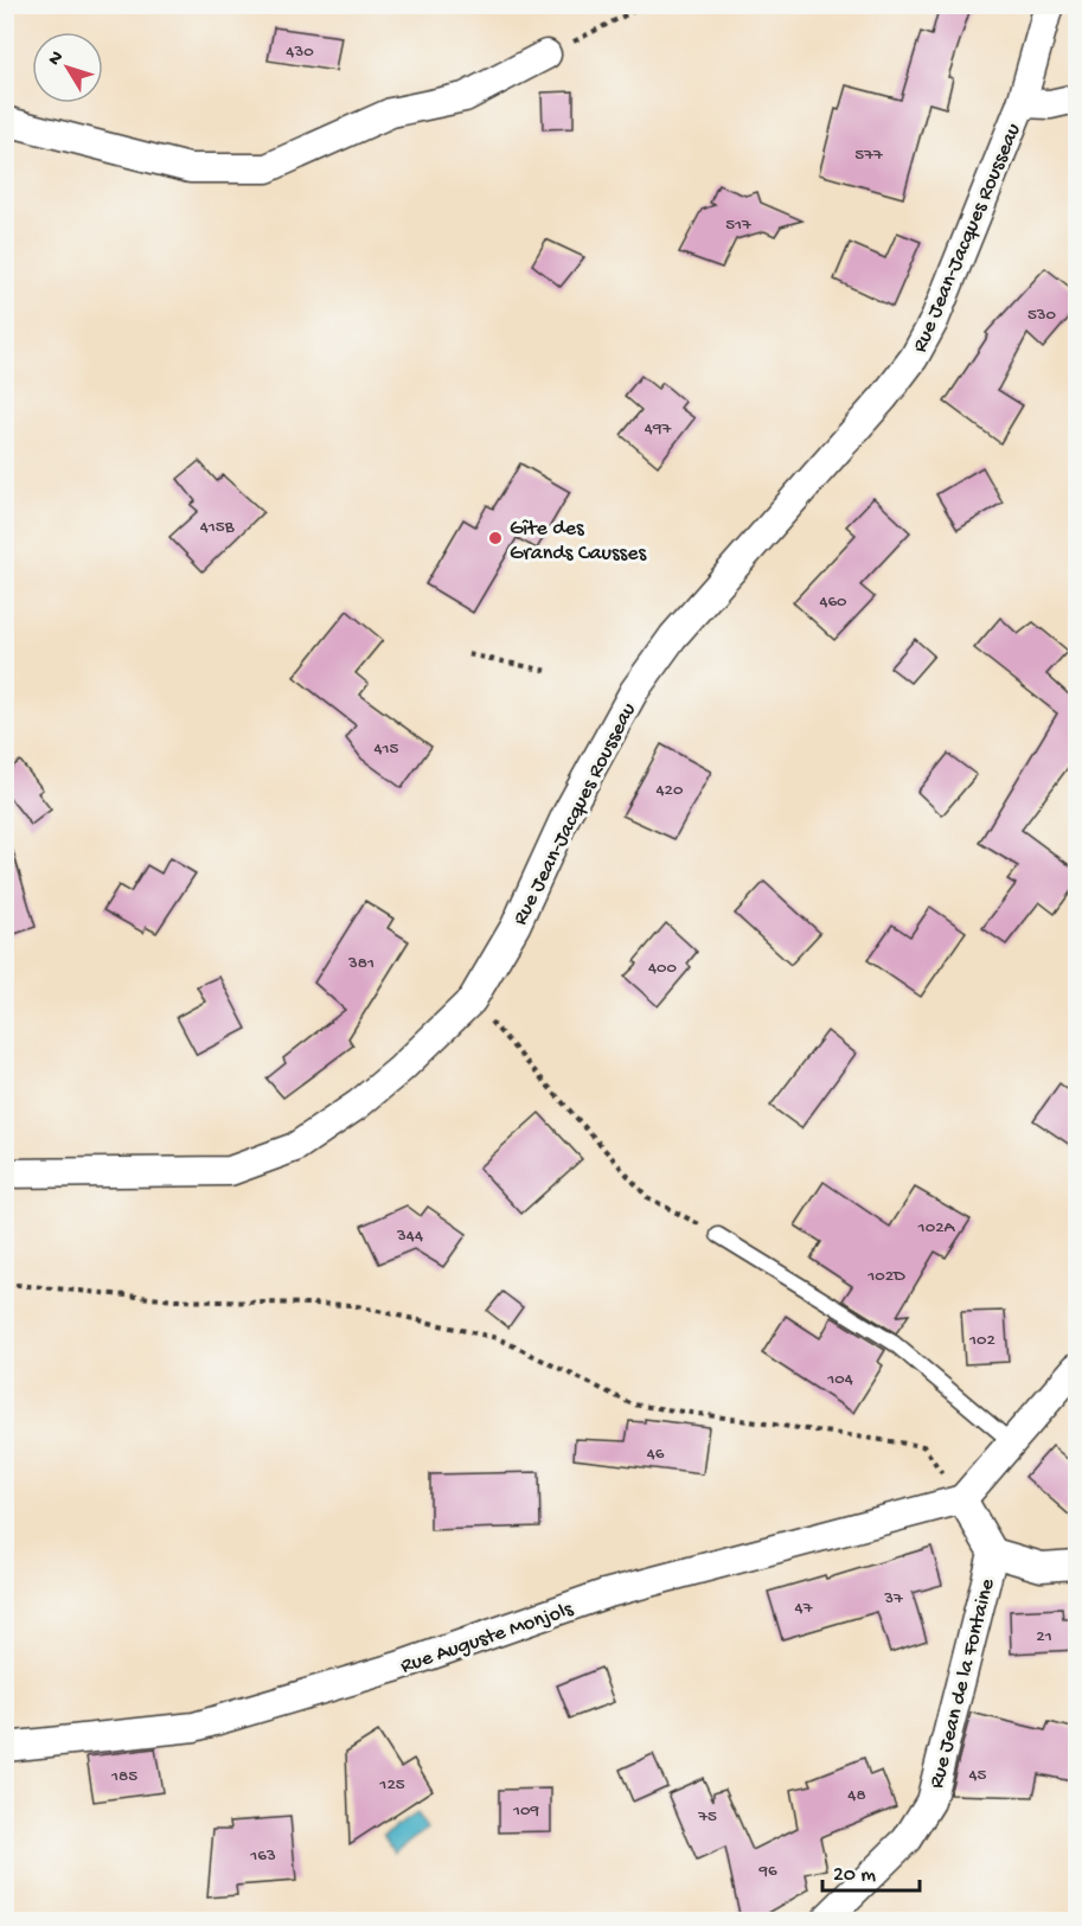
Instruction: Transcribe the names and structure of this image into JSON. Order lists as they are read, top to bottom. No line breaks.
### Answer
{"streets":{"street":["Rue Jean-Jacques Rousseau","Rue Auguste Monjols","Rue Jean de la Fontaine"]},"crossings":[["Rue Auguste Monjols","Rue Jean de la Fontaine"]],"places":["Gîte des Grands Causses"],"house_numbers":["430","577","517","530","497","415B","460","415","420","381","400","102A","344","102D","102","104","46","37","47","21","45","185","125","48","109","75","163","96"],"scale_bar":"20 m","north":"top left"}
